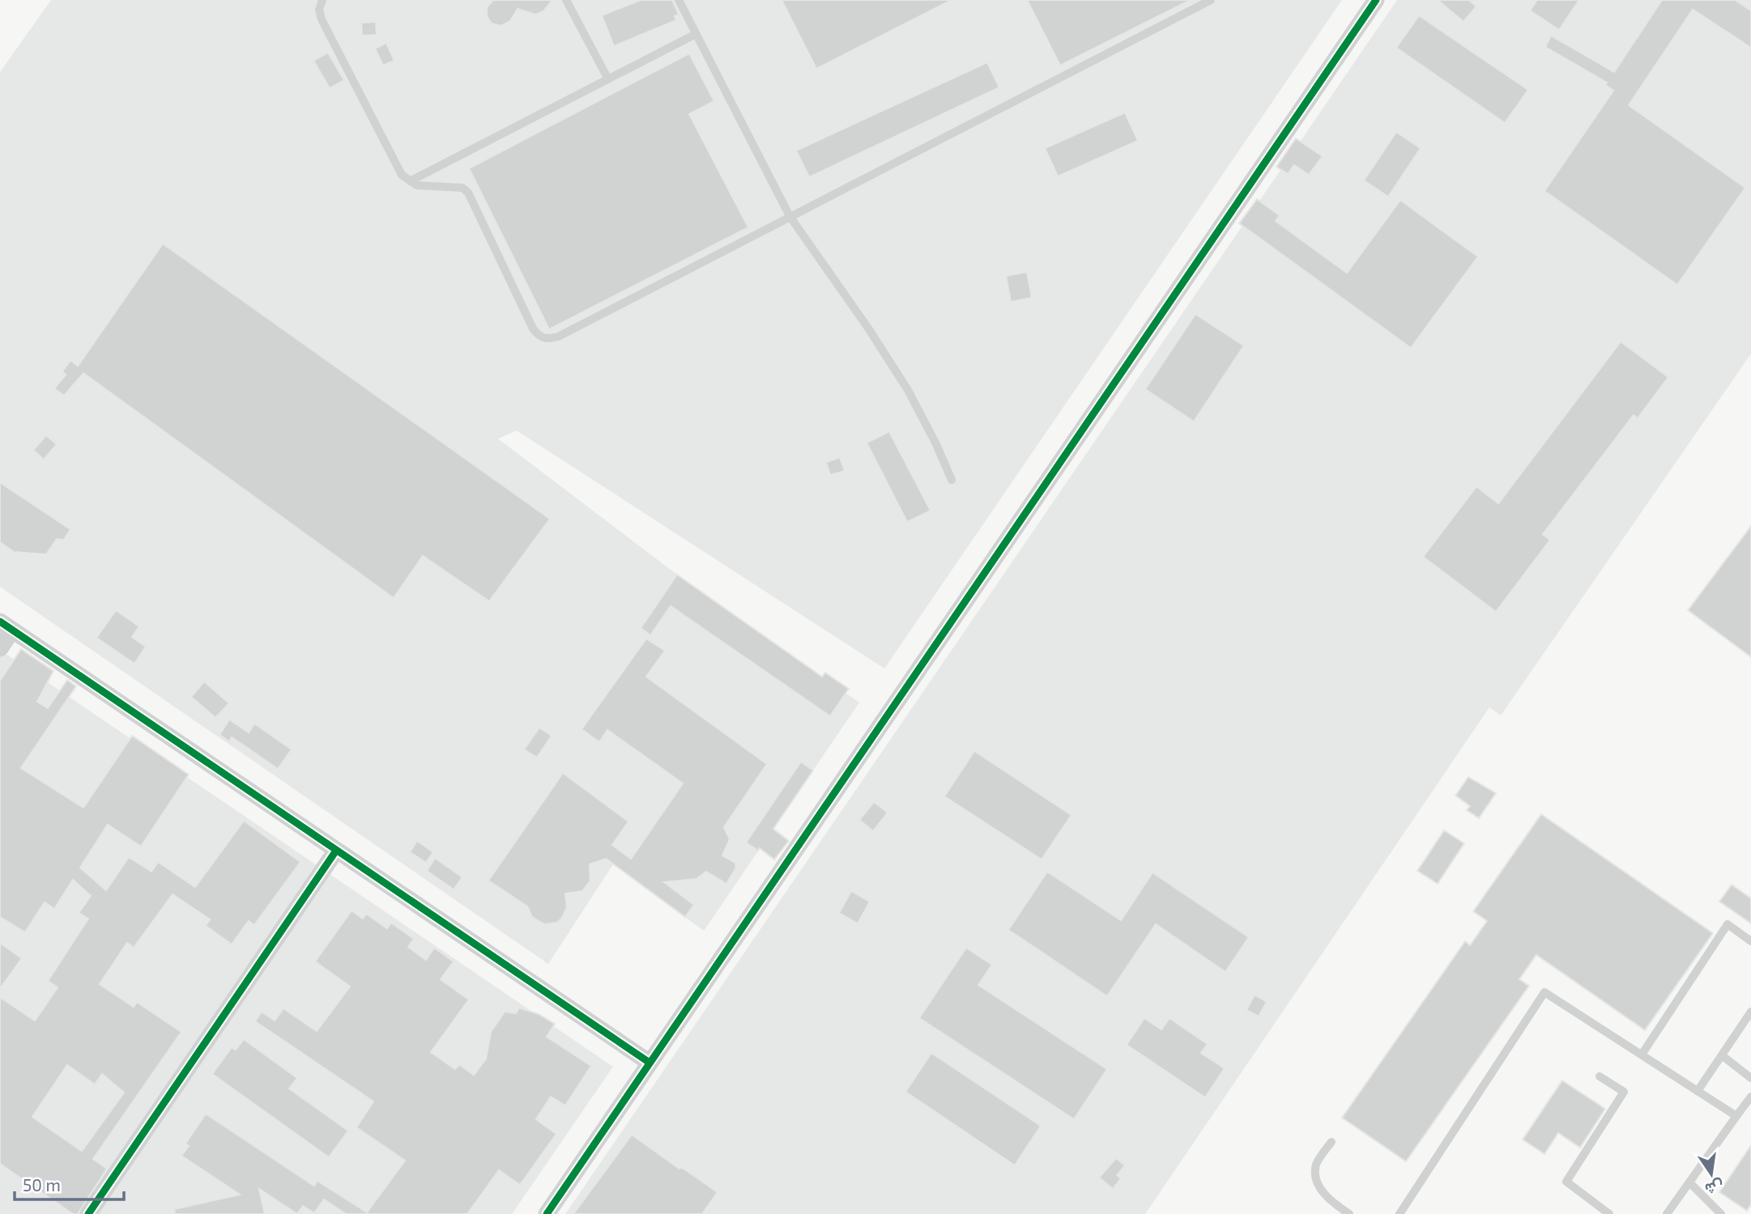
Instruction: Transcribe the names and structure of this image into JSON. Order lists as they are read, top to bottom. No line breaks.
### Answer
{"scale_bar":"50 m","north":"bottom"}
